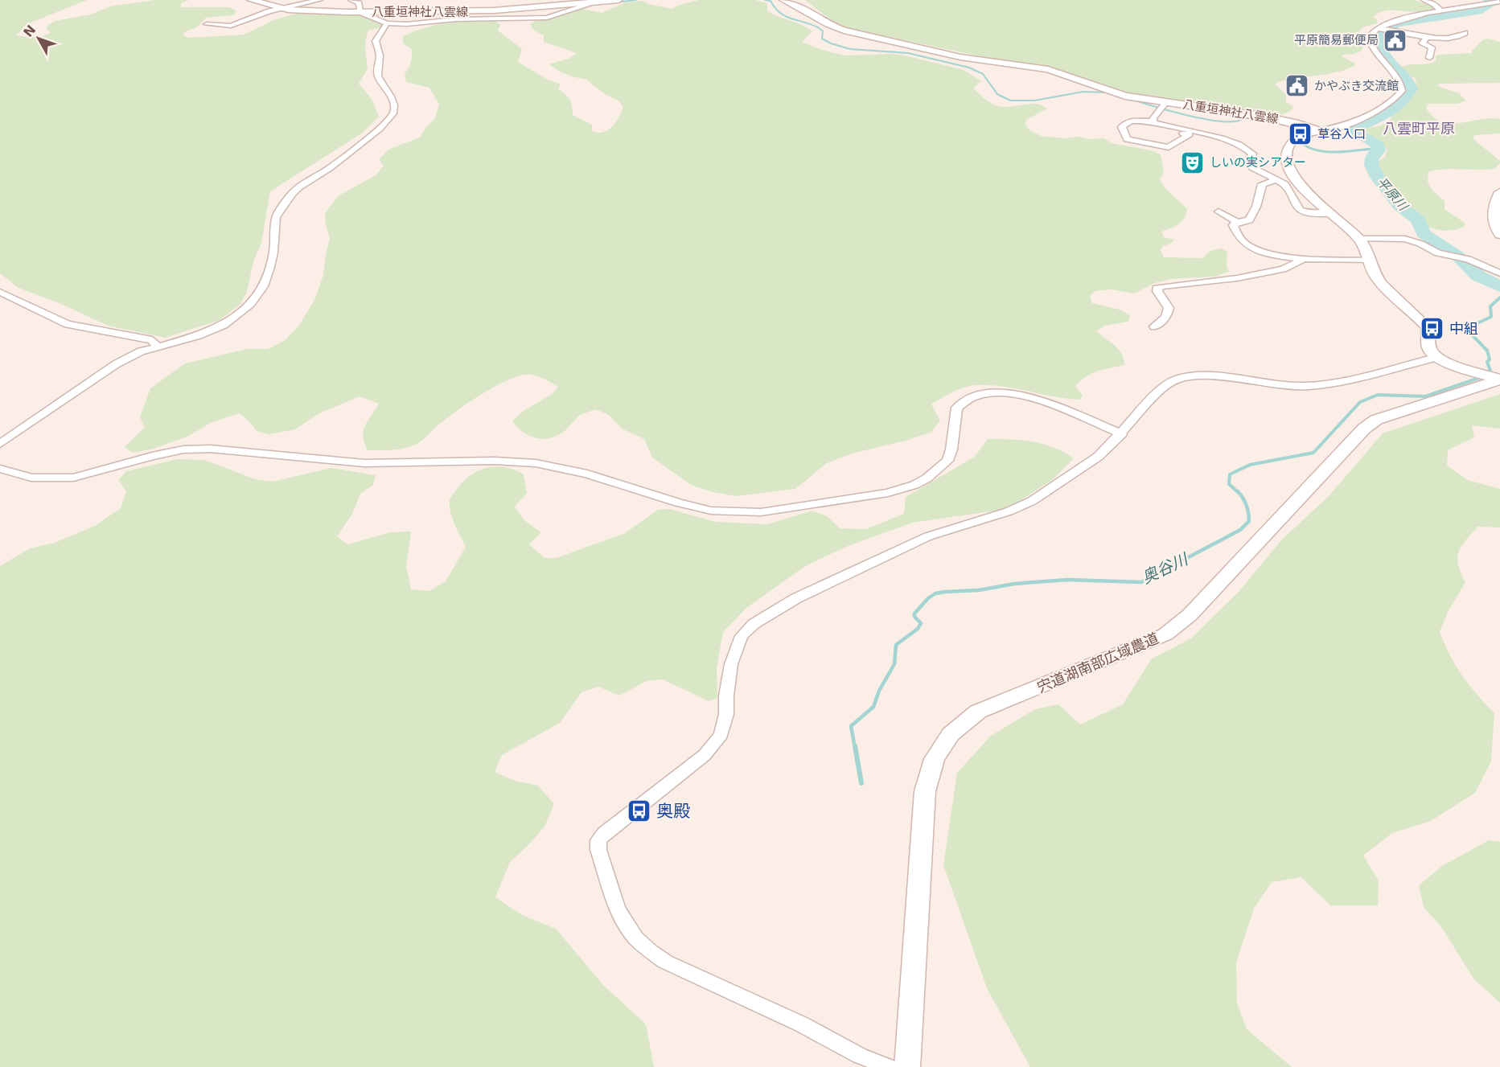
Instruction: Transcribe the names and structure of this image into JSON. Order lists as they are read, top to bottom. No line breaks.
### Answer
{"streets":{"main road":["八重垣神社八雲線","宍道湖南部広域農道"]},"districts":["八雲町平原"],"water":["平原川","奥谷川"],"places":{"public building":["平原簡易郵便局","かやぶき交流館"],"bus stop":["草谷入口","中組","奥殿"],"theatre":["しいの実シアター"]},"north":"top left"}
